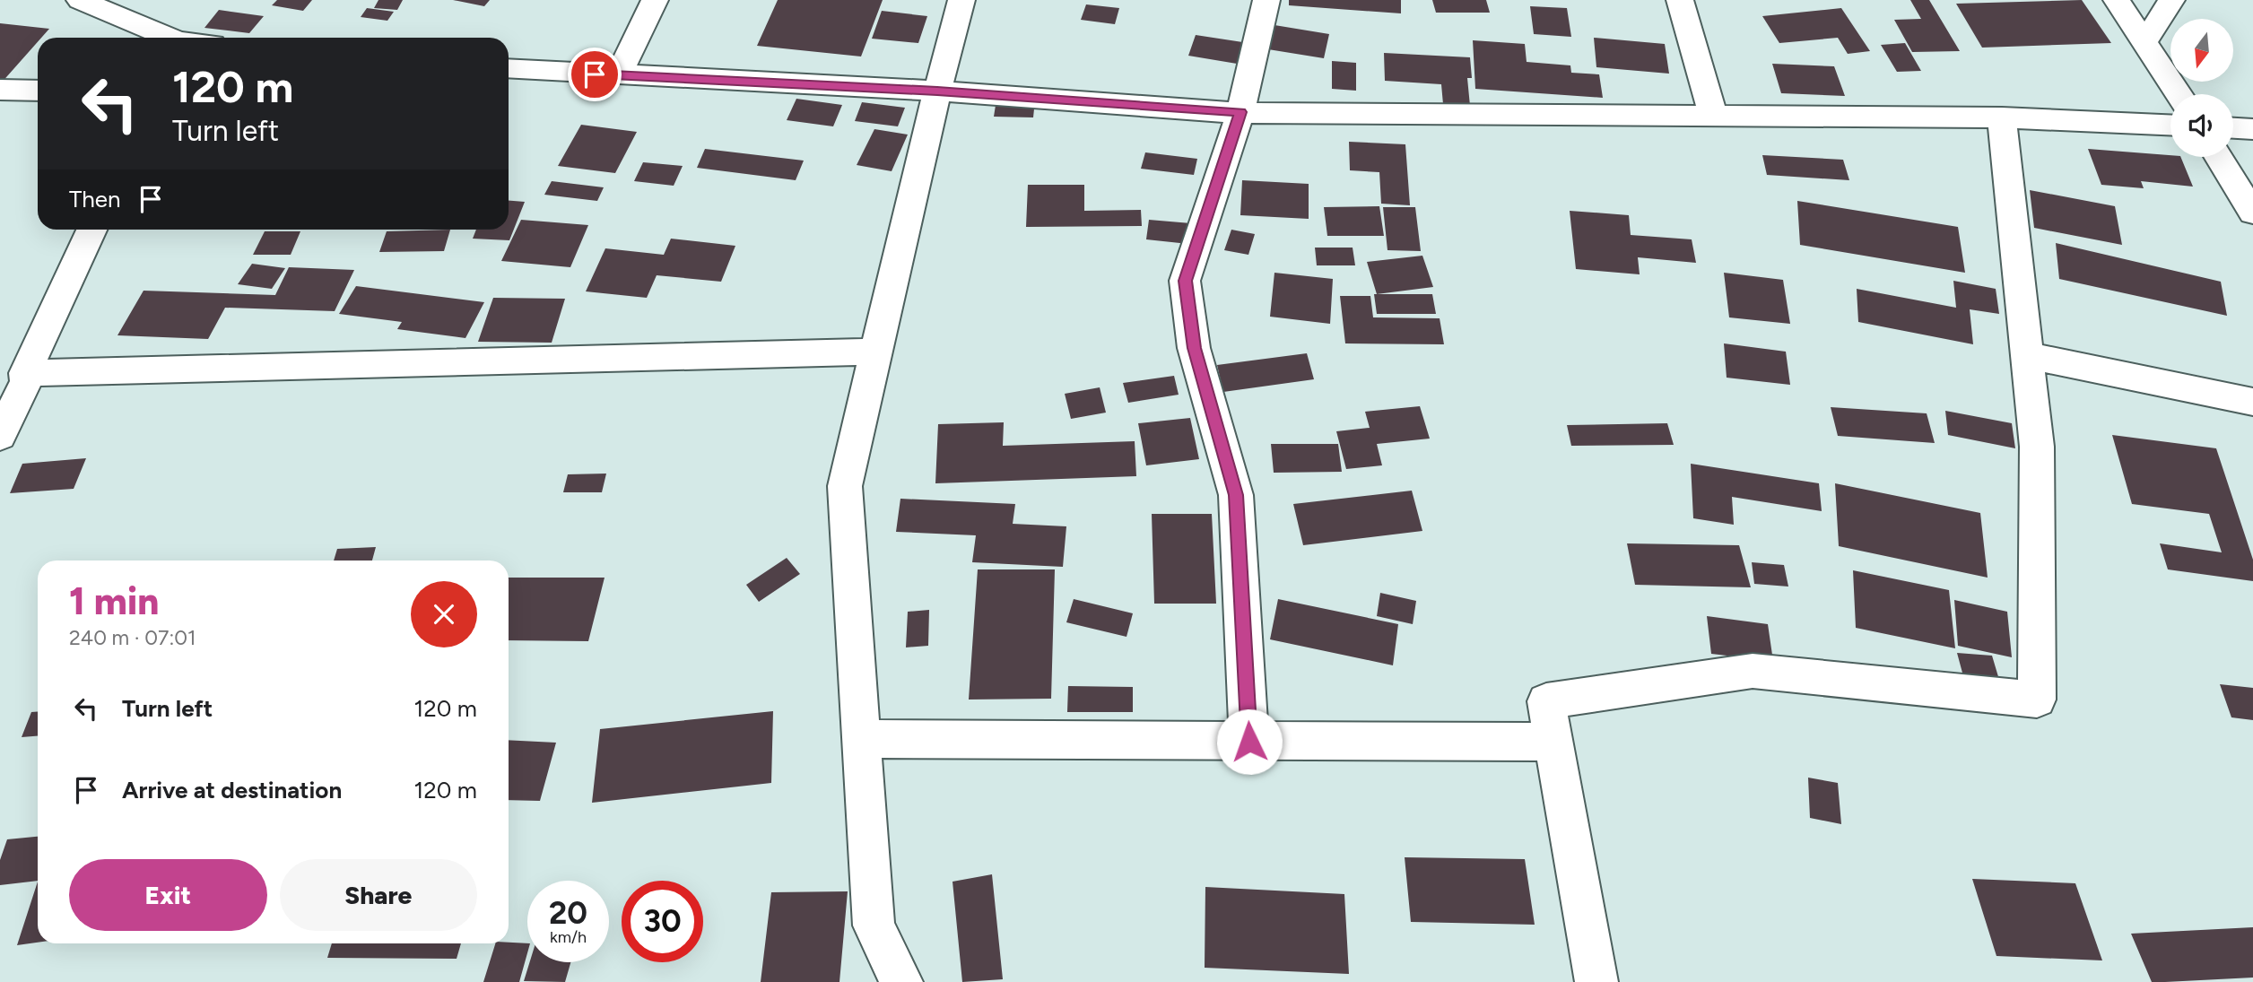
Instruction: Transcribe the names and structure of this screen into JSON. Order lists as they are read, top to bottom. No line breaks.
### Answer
{"north":"bottom","page":{"turn":["120 m","Turn left"],"then":"Then","heading":["1 min","240 m · 07:01"],"list":[{"name":"Turn left","value":"120 m"},{"name":"Arrive at destination","value":"120 m"}],"buttons":["Exit","Share"],"speed":"20 km/h","limit":"30"}}
